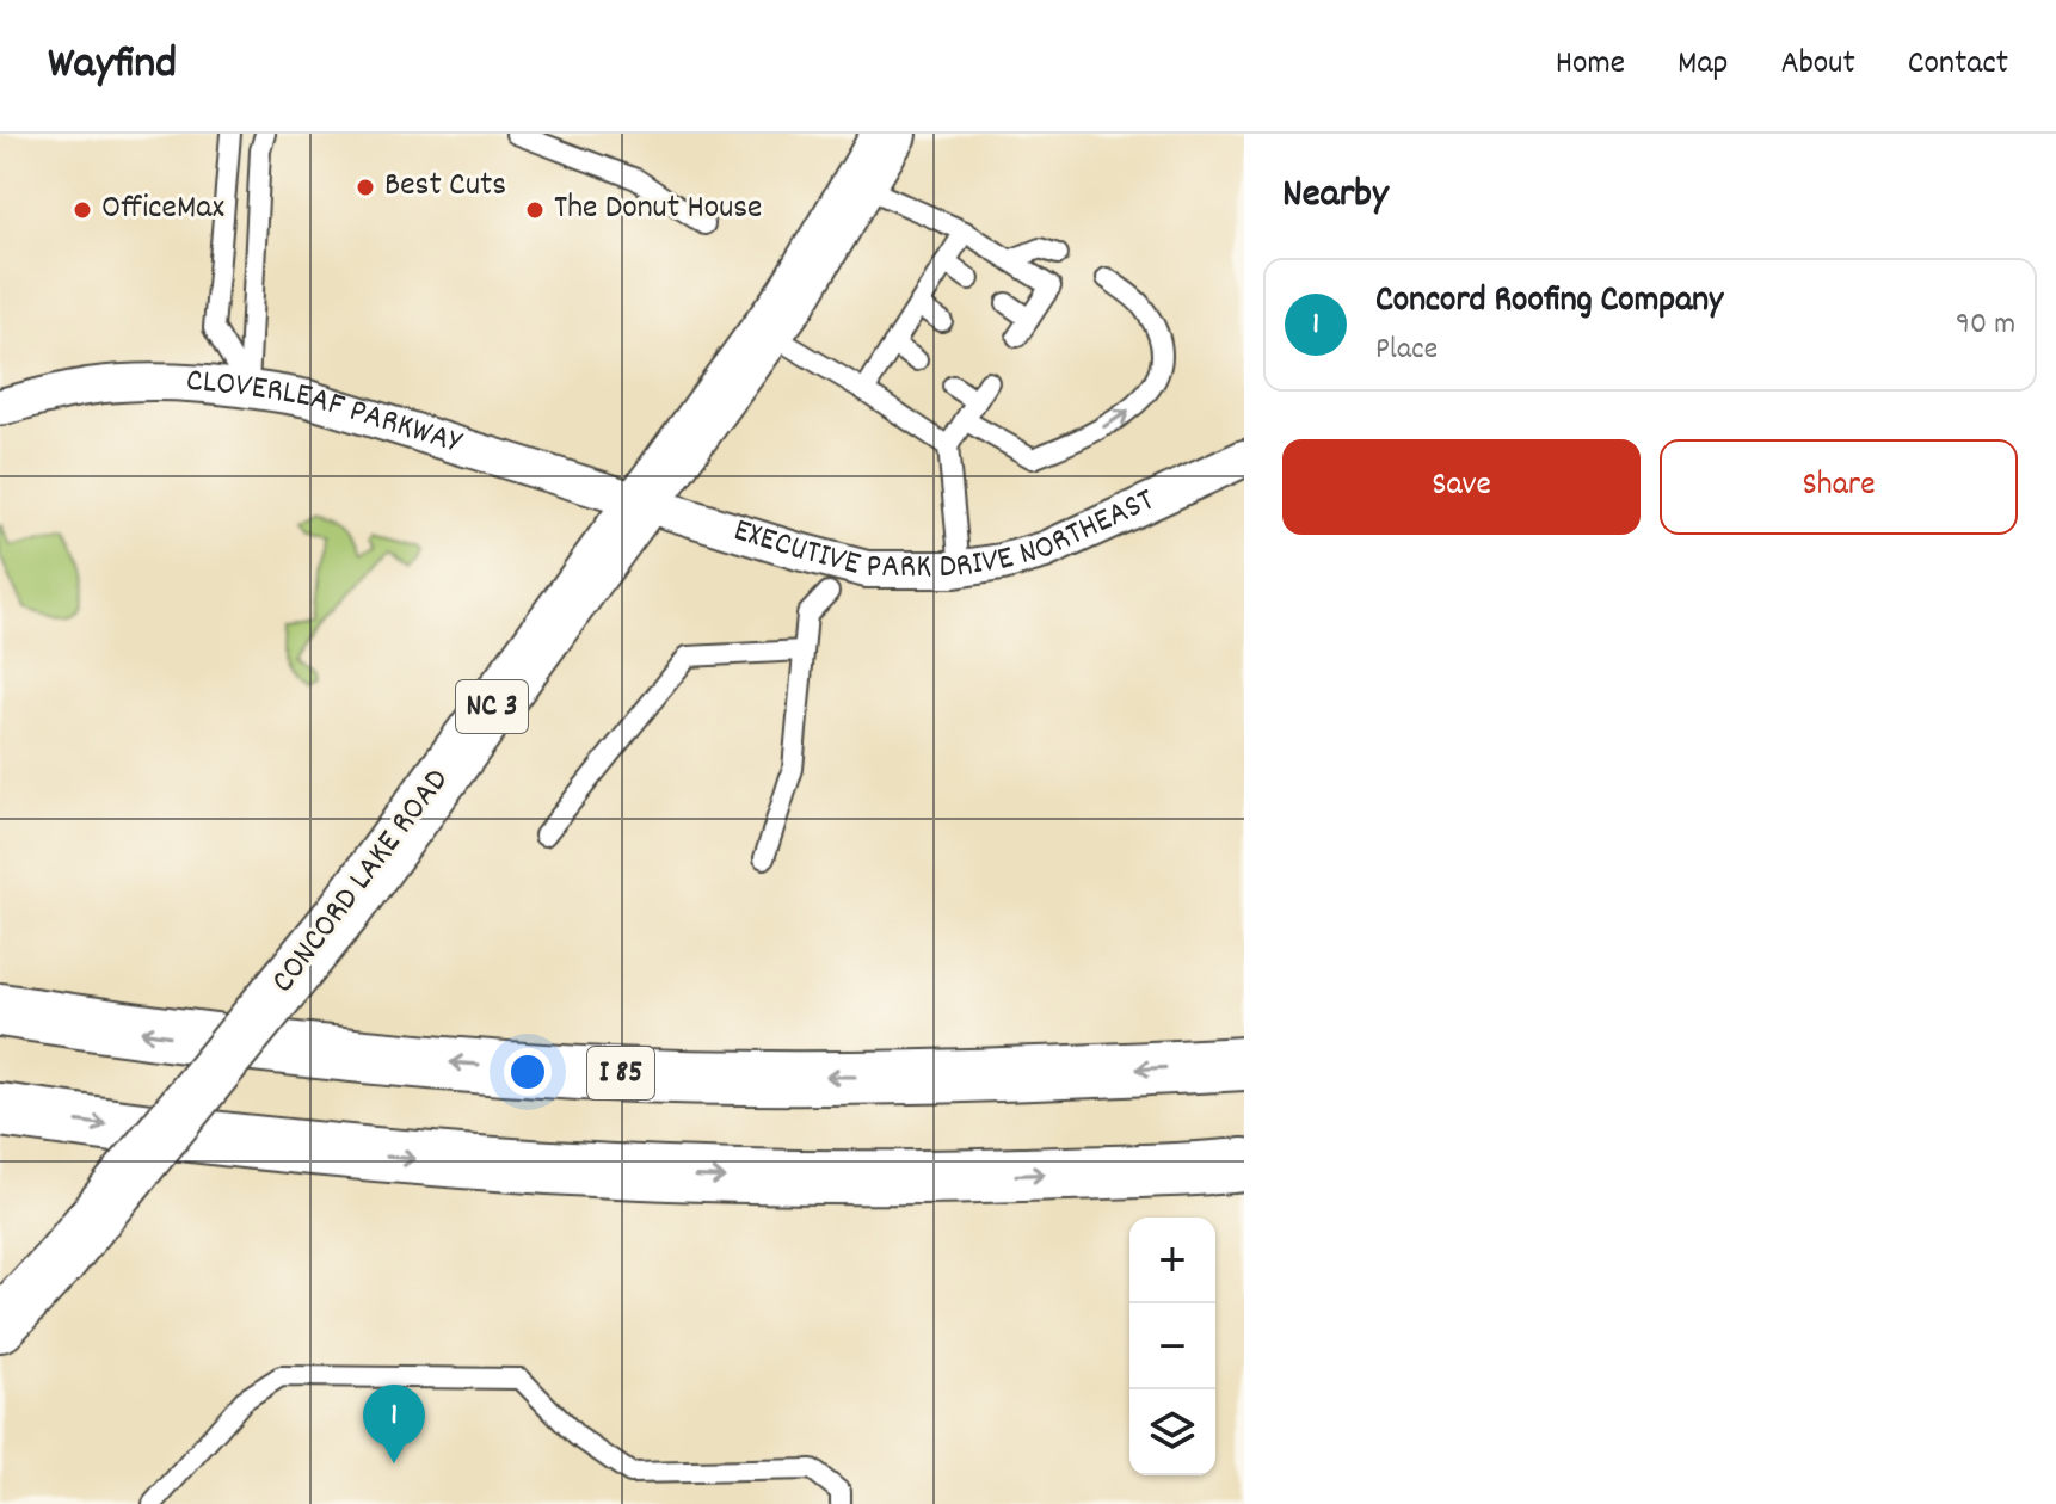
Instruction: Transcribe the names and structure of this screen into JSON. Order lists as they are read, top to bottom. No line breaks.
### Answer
{"streets":{"main road":["NC 3","CONCORD LAKE ROAD","I 85"],"street":["CLOVERLEAF PARKWAY","EXECUTIVE PARK DRIVE NORTHEAST"]},"crossings":[["CLOVERLEAF PARKWAY","EXECUTIVE PARK DRIVE NORTHEAST"],["CLOVERLEAF PARKWAY","CONCORD LAKE ROAD"],["EXECUTIVE PARK DRIVE NORTHEAST","CONCORD LAKE ROAD"]],"places":["Best Cuts","OfficeMax","The Donut House"],"page":{"header":"Wayfind","nav":["Home","Map","About","Contact"],"heading":"Nearby","list":[{"mark":"1","name":"Concord Roofing Company","note":"Place","value":"90 m"}],"buttons":["Save","Share"],"map_buttons":["+","−"],"pins":"1"}}
